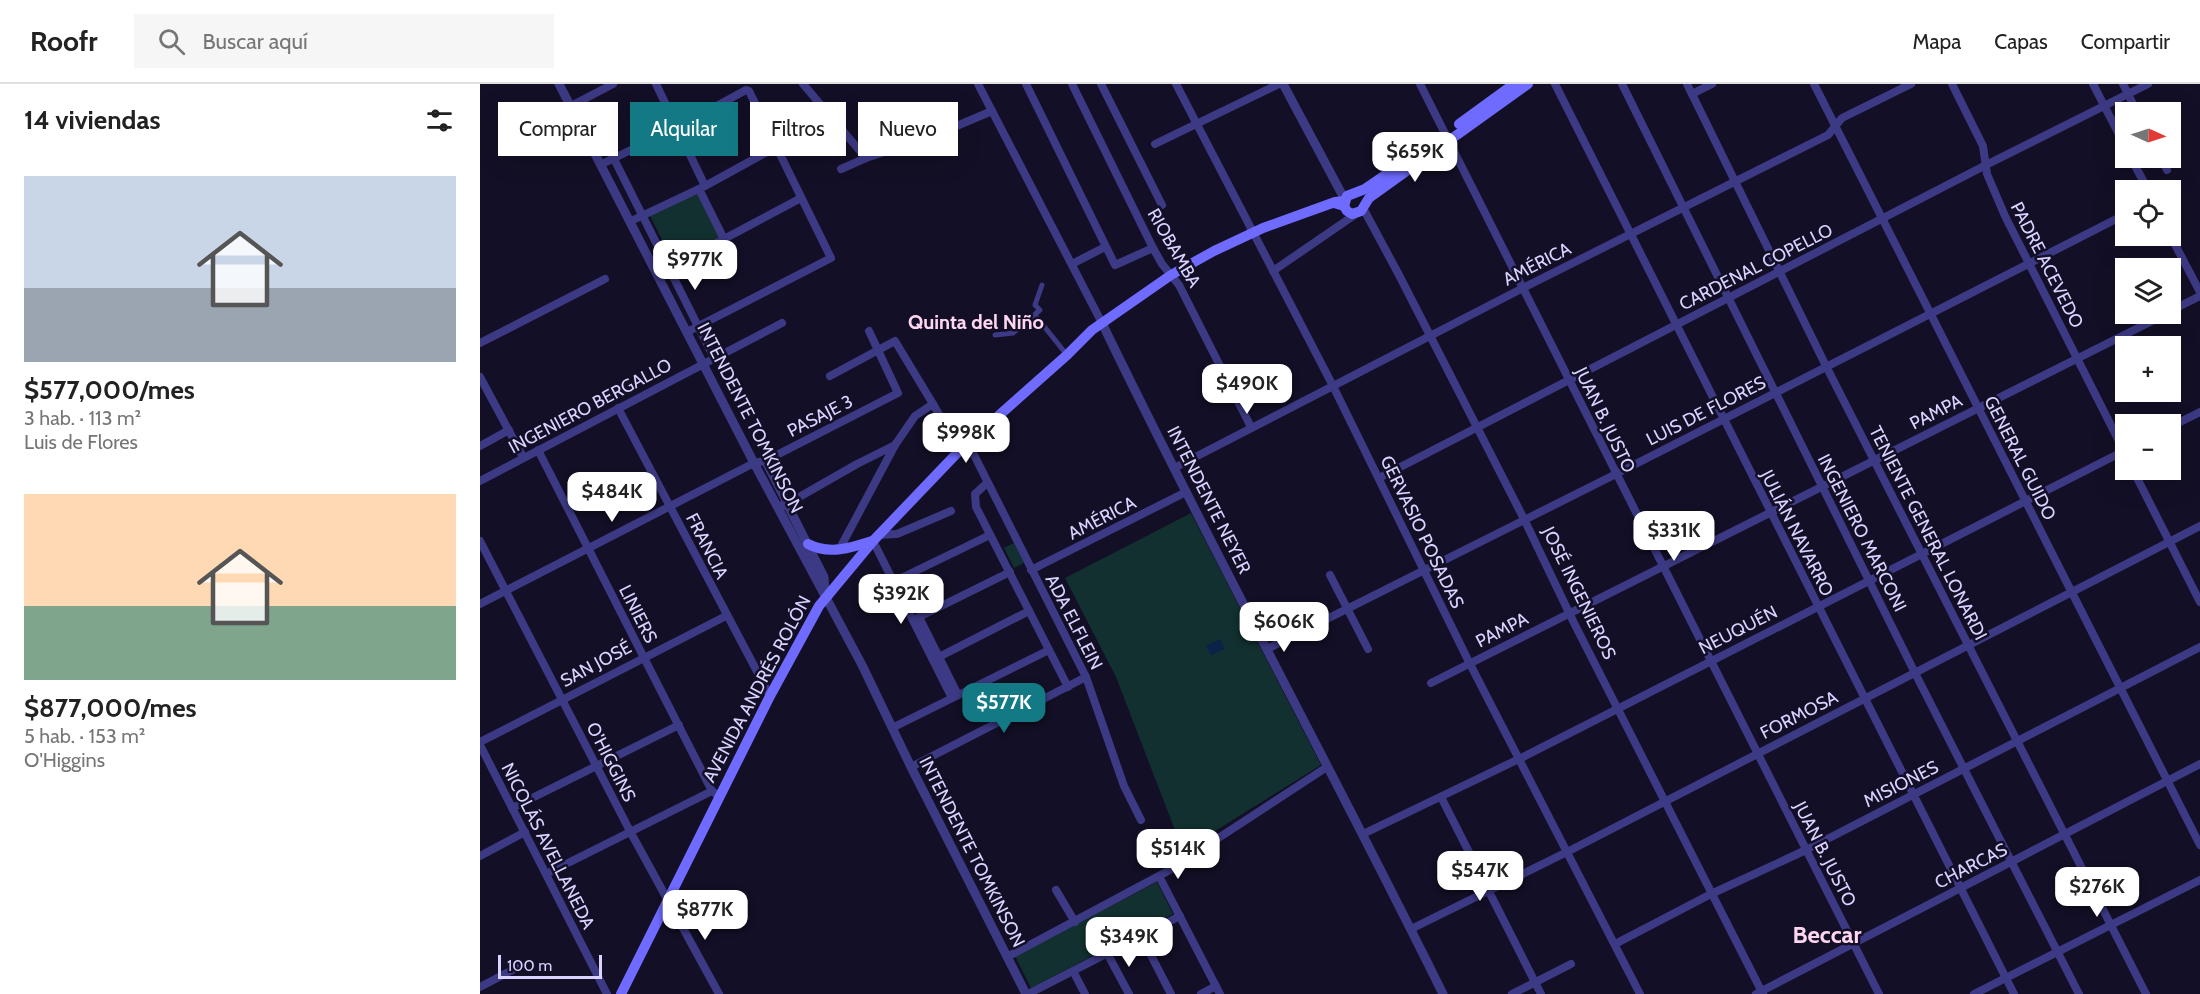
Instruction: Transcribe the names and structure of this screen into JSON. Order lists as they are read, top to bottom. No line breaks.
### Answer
{"streets":{"main road":["AVENIDA ANDRÉS ROLÓN"],"street":["RIOBAMBA","AMÉRICA","PADRE ACEVEDO","CARDENAL COPELLO","INGENIERO BERGALLO","LUIS DE FLORES","PAMPA","PASAJE 3","INTENDENTE TOMKINSON","JUAN B. JUSTO","GENERAL GUIDO","INTENDENTE NEYER","GERVASIO POSADAS","JULIÁN NAVARRO","INGENIERO MARCONI","TENIENTE GENERAL LONARDI","FRANCIA","JOSÉ INGENIEROS","LINIERS","ADA ELFLEIN","NEUQUÉN","SAN JOSÉ","FORMOSA","O'HIGGINS","MISIONES","NICOLÁS AVELLANEDA","CHARCAS"]},"crossings":[["RIOBAMBA","AMÉRICA"],["RIOBAMBA","AVENIDA ANDRÉS ROLÓN"],["AMÉRICA","JUAN B. JUSTO"],["AMÉRICA","GENERAL GUIDO"],["AMÉRICA","INTENDENTE NEYER"],["AMÉRICA","GERVASIO POSADAS"],["AMÉRICA","JULIÁN NAVARRO"],["AMÉRICA","INGENIERO MARCONI"],["AMÉRICA","TENIENTE GENERAL LONARDI"],["AMÉRICA","JOSÉ INGENIEROS"],["AMÉRICA","ADA ELFLEIN"],["PADRE ACEVEDO","CARDENAL COPELLO"],["PADRE ACEVEDO","LUIS DE FLORES"],["PADRE ACEVEDO","PAMPA"],["CARDENAL COPELLO","JUAN B. JUSTO"],["CARDENAL COPELLO","GENERAL GUIDO"],["CARDENAL COPELLO","GERVASIO POSADAS"],["CARDENAL COPELLO","JULIÁN NAVARRO"],["CARDENAL COPELLO","INGENIERO MARCONI"],["CARDENAL COPELLO","TENIENTE GENERAL LONARDI"],["CARDENAL COPELLO","JOSÉ INGENIEROS"],["INGENIERO BERGALLO","INTENDENTE TOMKINSON"],["INGENIERO BERGALLO","FRANCIA"],["INGENIERO BERGALLO","LINIERS"],["LUIS DE FLORES","JUAN B. JUSTO"],["LUIS DE FLORES","GENERAL GUIDO"],["LUIS DE FLORES","INTENDENTE NEYER"],["LUIS DE FLORES","GERVASIO POSADAS"],["LUIS DE FLORES","JULIÁN NAVARRO"],["LUIS DE FLORES","INGENIERO MARCONI"],["LUIS DE FLORES","TENIENTE GENERAL LONARDI"],["LUIS DE FLORES","JOSÉ INGENIEROS"],["PAMPA","JUAN B. JUSTO"],["PAMPA","GENERAL GUIDO"],["PAMPA","GERVASIO POSADAS"],["PAMPA","JULIÁN NAVARRO"],["PAMPA","INGENIERO MARCONI"],["PAMPA","TENIENTE GENERAL LONARDI"],["PAMPA","JOSÉ INGENIEROS"],["PASAJE 3","INTENDENTE TOMKINSON"],["PASAJE 3","FRANCIA"],["PASAJE 3","LINIERS"],["PASAJE 3","ADA ELFLEIN"],["PASAJE 3","O'HIGGINS"],["INTENDENTE TOMKINSON","AVENIDA ANDRÉS ROLÓN"],["JUAN B. JUSTO","NEUQUÉN"],["JUAN B. JUSTO","AVENIDA ANDRÉS ROLÓN"],["JUAN B. JUSTO","FORMOSA"],["JUAN B. JUSTO","MISIONES"],["JUAN B. JUSTO","CHARCAS"],["GENERAL GUIDO","NEUQUÉN"],["GENERAL GUIDO","FORMOSA"],["GENERAL GUIDO","MISIONES"],["GENERAL GUIDO","CHARCAS"],["INTENDENTE NEYER","NEUQUÉN"],["INTENDENTE NEYER","AVENIDA ANDRÉS ROLÓN"],["INTENDENTE NEYER","FORMOSA"],["GERVASIO POSADAS","NEUQUÉN"],["GERVASIO POSADAS","AVENIDA ANDRÉS ROLÓN"],["GERVASIO POSADAS","FORMOSA"],["GERVASIO POSADAS","MISIONES"],["JULIÁN NAVARRO","NEUQUÉN"],["JULIÁN NAVARRO","FORMOSA"],["JULIÁN NAVARRO","MISIONES"],["JULIÁN NAVARRO","CHARCAS"],["INGENIERO MARCONI","NEUQUÉN"],["INGENIERO MARCONI","FORMOSA"],["INGENIERO MARCONI","MISIONES"],["INGENIERO MARCONI","CHARCAS"],["TENIENTE GENERAL LONARDI","NEUQUÉN"],["TENIENTE GENERAL LONARDI","FORMOSA"],["TENIENTE GENERAL LONARDI","MISIONES"],["TENIENTE GENERAL LONARDI","CHARCAS"],["FRANCIA","SAN JOSÉ"],["FRANCIA","AVENIDA ANDRÉS ROLÓN"],["JOSÉ INGENIEROS","NEUQUÉN"],["JOSÉ INGENIEROS","AVENIDA ANDRÉS ROLÓN"],["JOSÉ INGENIEROS","FORMOSA"],["JOSÉ INGENIEROS","MISIONES"],["JOSÉ INGENIEROS","CHARCAS"],["LINIERS","SAN JOSÉ"],["LINIERS","AVENIDA ANDRÉS ROLÓN"],["ADA ELFLEIN","AVENIDA ANDRÉS ROLÓN"],["SAN JOSÉ","O'HIGGINS"],["SAN JOSÉ","NICOLÁS AVELLANEDA"],["AVENIDA ANDRÉS ROLÓN","O'HIGGINS"]],"districts":["Quinta del Niño","Beccar"],"scale_bar":"100 m","north":"right","page":{"header":"Roofr","search":"Buscar aquí","nav":["Mapa","Capas","Compartir"],"heading":"14 viviendas","map_buttons":["+","−"],"chip":["Comprar","Alquilar","Filtros","Nuevo"],"price":["$659K","$977K","$490K","$998K","$484K","$331K","$392K","$606K","$577K","$514K","$547K","$276K","$877K","$349K"],"list":[{"name":"$577,000/mes","note":"3 hab. · 113 m² · Luis de Flores"},{"name":"$877,000/mes","note":"5 hab. · 153 m² · O'Higgins"}],"scale":"100 m"}}
